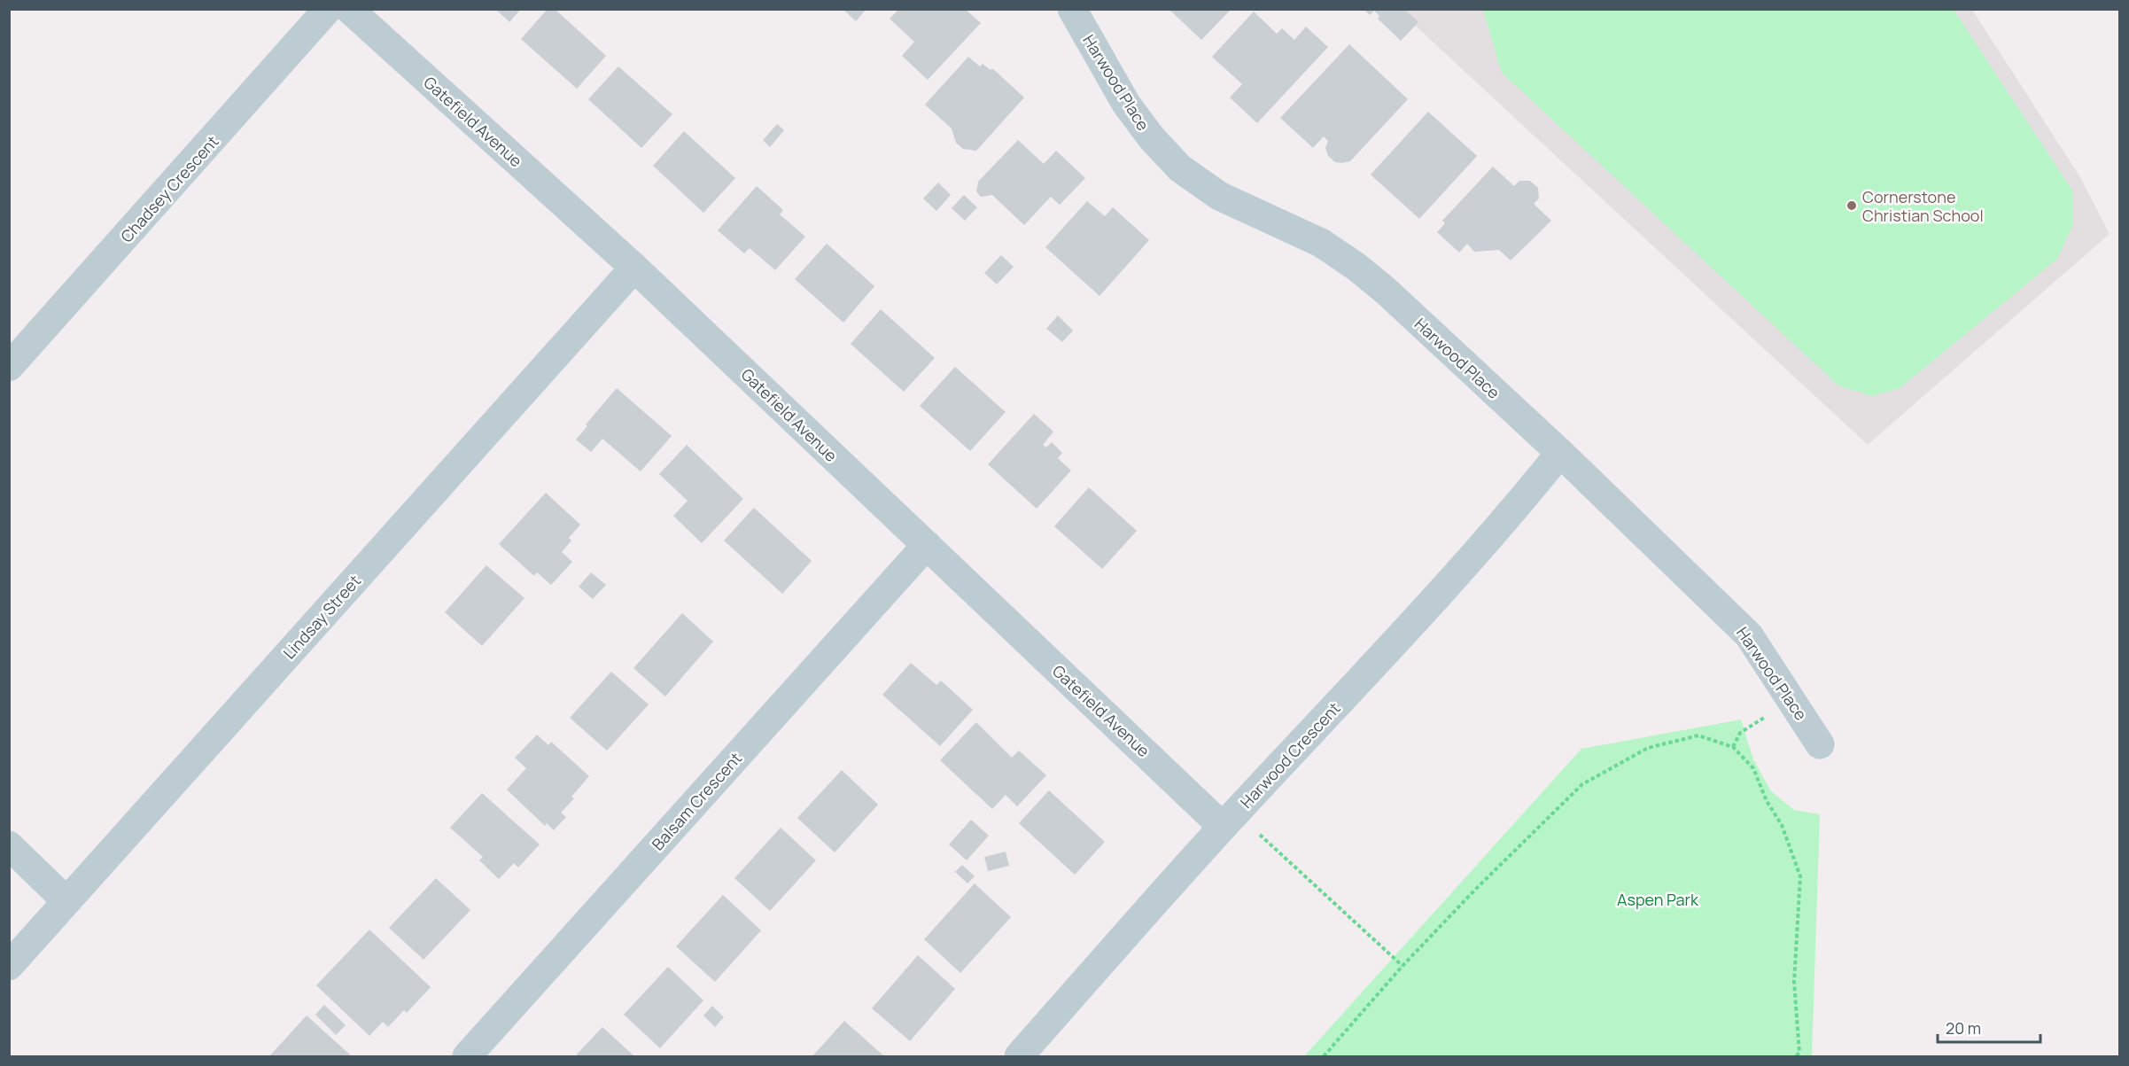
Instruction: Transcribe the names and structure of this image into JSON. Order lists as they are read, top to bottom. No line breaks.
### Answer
{"streets":{"street":["Harwood Place","Gatefield Avenue","Chadsey Crescent","Lindsay Street","Harwood Crescent","Balsam Crescent"]},"crossings":[["Harwood Place","Harwood Crescent"],["Gatefield Avenue","Lindsay Street"],["Gatefield Avenue","Harwood Crescent"],["Gatefield Avenue","Balsam Crescent"]],"parks":["Aspen Park"],"places":["Cornerstone Christian School"],"scale_bar":"20 m"}
